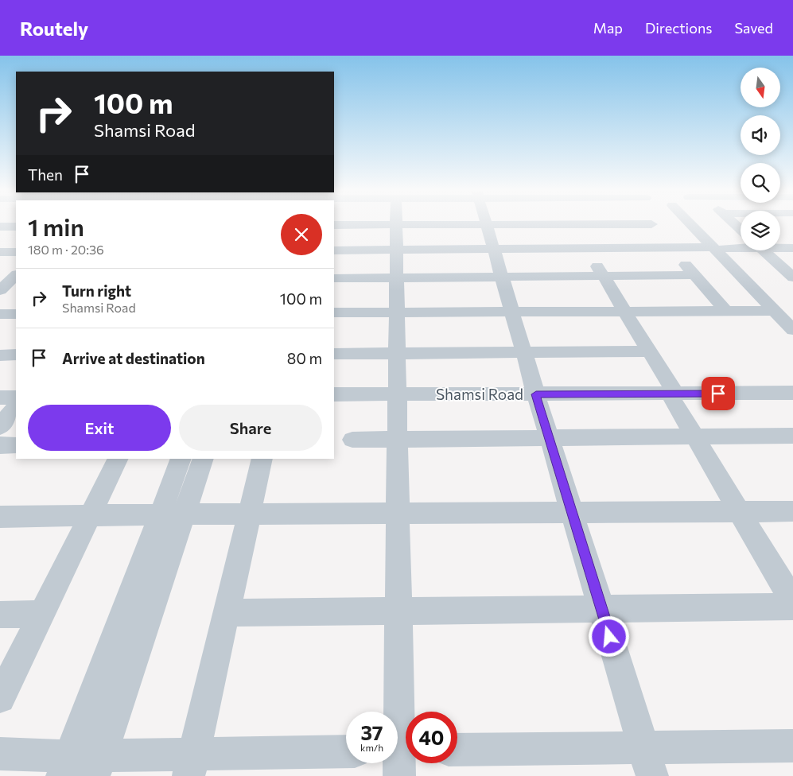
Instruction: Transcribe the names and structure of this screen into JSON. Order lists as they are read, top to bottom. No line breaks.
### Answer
{"streets":{"street":["Shamsi Road"]},"north":"bottom","page":{"header":"Routely","nav":["Map","Directions","Saved"],"turn":["100 m","Shamsi Road"],"then":"Then","heading":["1 min","180 m · 20:36"],"list":[{"name":"Turn right","note":"Shamsi Road","value":"100 m"},{"name":"Arrive at destination","value":"80 m"}],"buttons":["Exit","Share"],"speed":"37 km/h","limit":"40"}}
